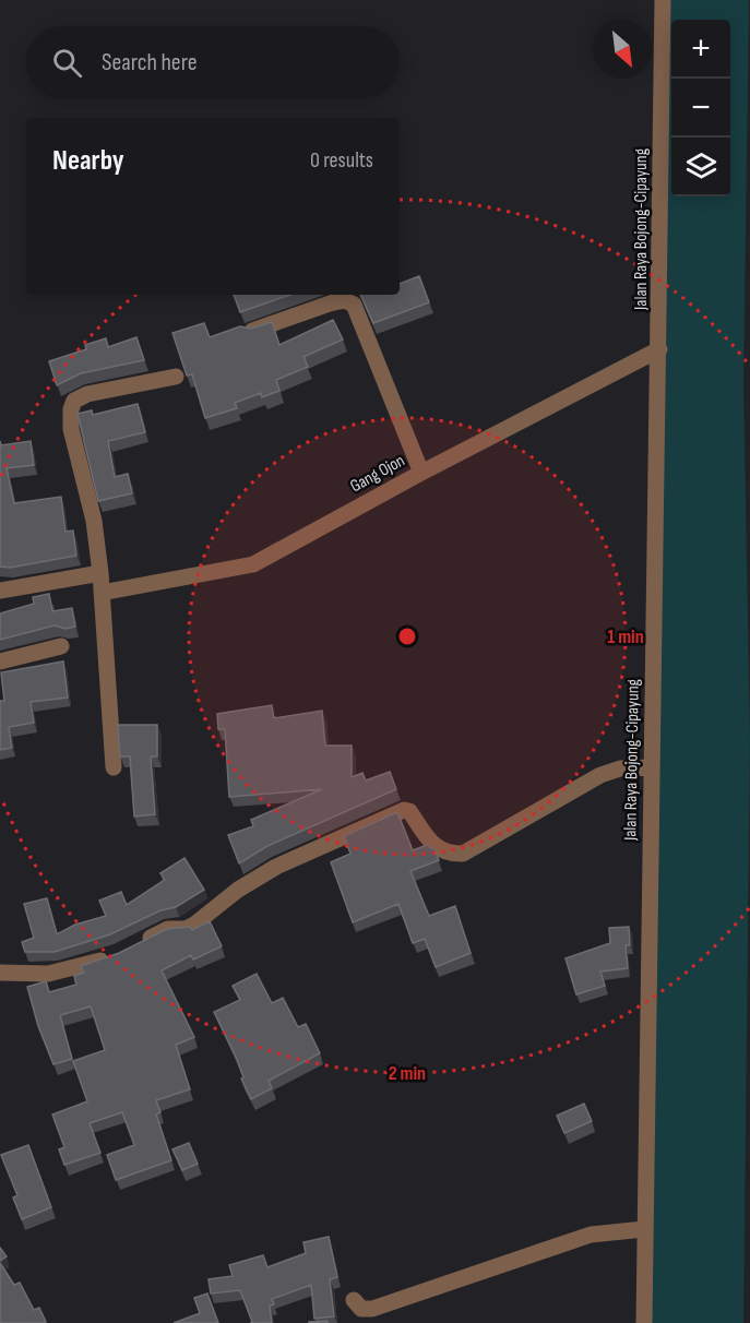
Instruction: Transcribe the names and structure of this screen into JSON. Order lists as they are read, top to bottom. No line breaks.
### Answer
{"streets":{"street":["Jalan Raya Bojong-Cipayung","Gang Ojon"]},"crossings":[["Jalan Raya Bojong-Cipayung","Gang Ojon"]],"north":"bottom right","page":{"map_buttons":["+","−"],"search":"Search here","heading":["Nearby","0 results"]},"rings":["1 min","2 min"]}
